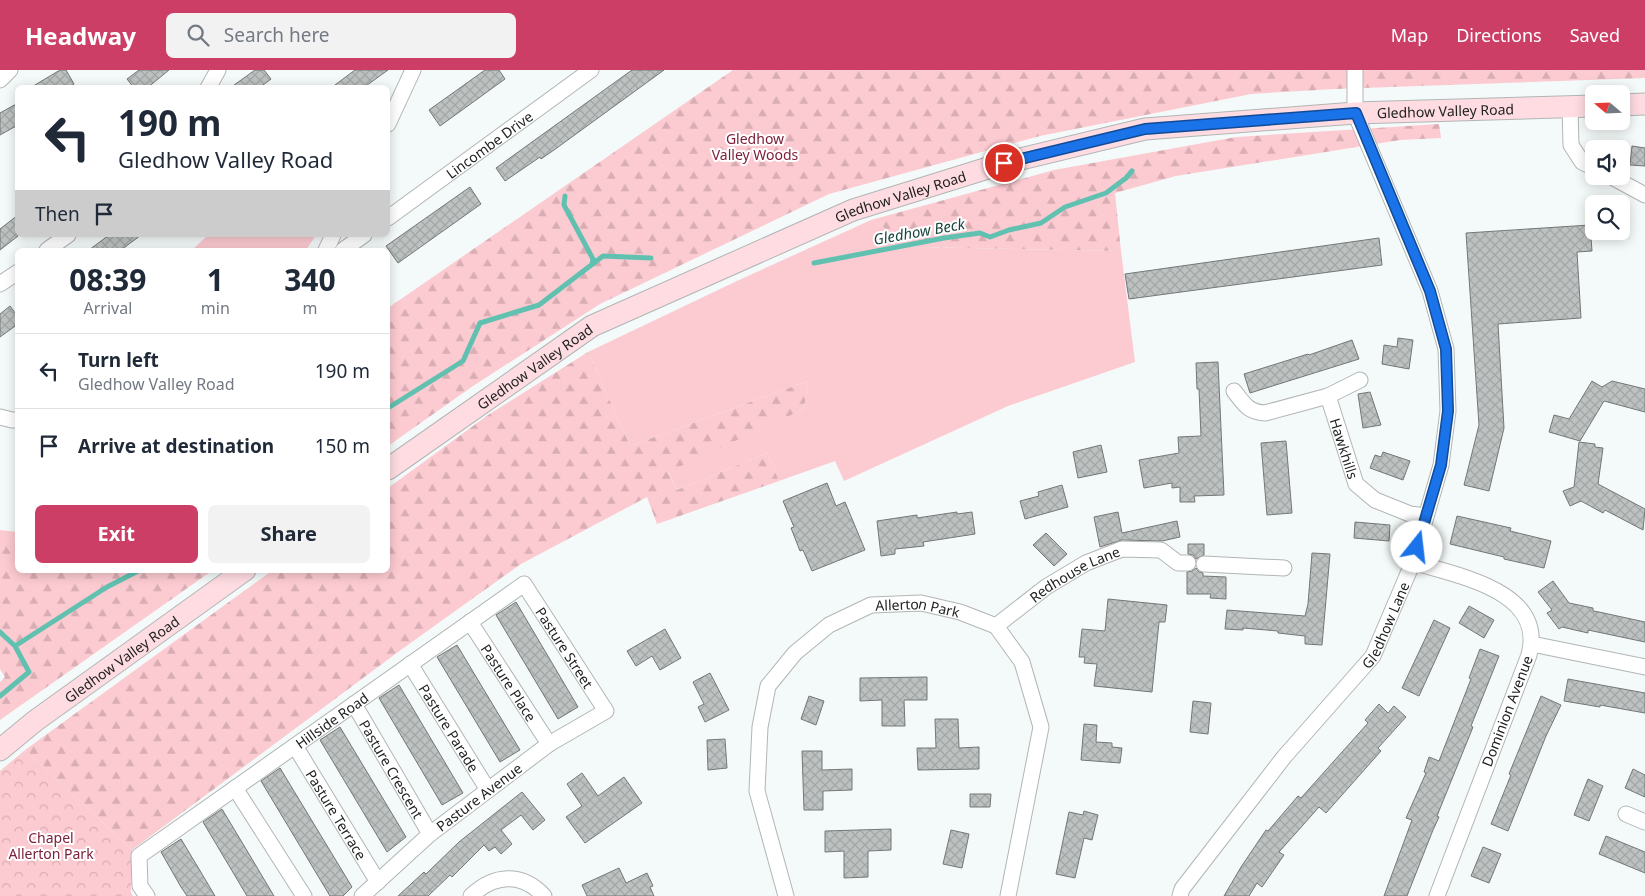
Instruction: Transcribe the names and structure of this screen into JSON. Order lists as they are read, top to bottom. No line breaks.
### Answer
{"streets":{"street":["Gledhow Valley Road","Lincombe Drive","Hawkhills","Redhouse Lane","Allerton Park","Gledhow Lane","Pasture Street","Pasture Place","Dominion Avenue","Hillside Road","Pasture Parade","Pasture Crescent","Pasture Avenue","Pasture Terrace"]},"crossings":[["Gledhow Valley Road","Gledhow Lane"],["Hawkhills","Gledhow Lane"],["Redhouse Lane","Allerton Park"],["Gledhow Lane","Dominion Avenue"],["Pasture Street","Hillside Road"],["Pasture Street","Pasture Avenue"],["Pasture Place","Hillside Road"],["Pasture Place","Pasture Avenue"],["Hillside Road","Pasture Parade"],["Hillside Road","Pasture Crescent"],["Hillside Road","Pasture Terrace"],["Pasture Parade","Pasture Avenue"],["Pasture Crescent","Pasture Avenue"],["Pasture Avenue","Pasture Terrace"]],"water":["Gledhow Beck"],"parks":["Gledhow Valley Woods","Chapel Allerton Park"],"north":"left","page":{"header":"Headway","search":"Search here","nav":["Map","Directions","Saved"],"turn":["190 m","Gledhow Valley Road"],"then":"Then","eta":["08:39","Arrival","1","min","340","m"],"list":[{"name":"Turn left","note":"Gledhow Valley Road","value":"190 m"},{"name":"Arrive at destination","value":"150 m"}],"buttons":["Exit","Share"]}}
